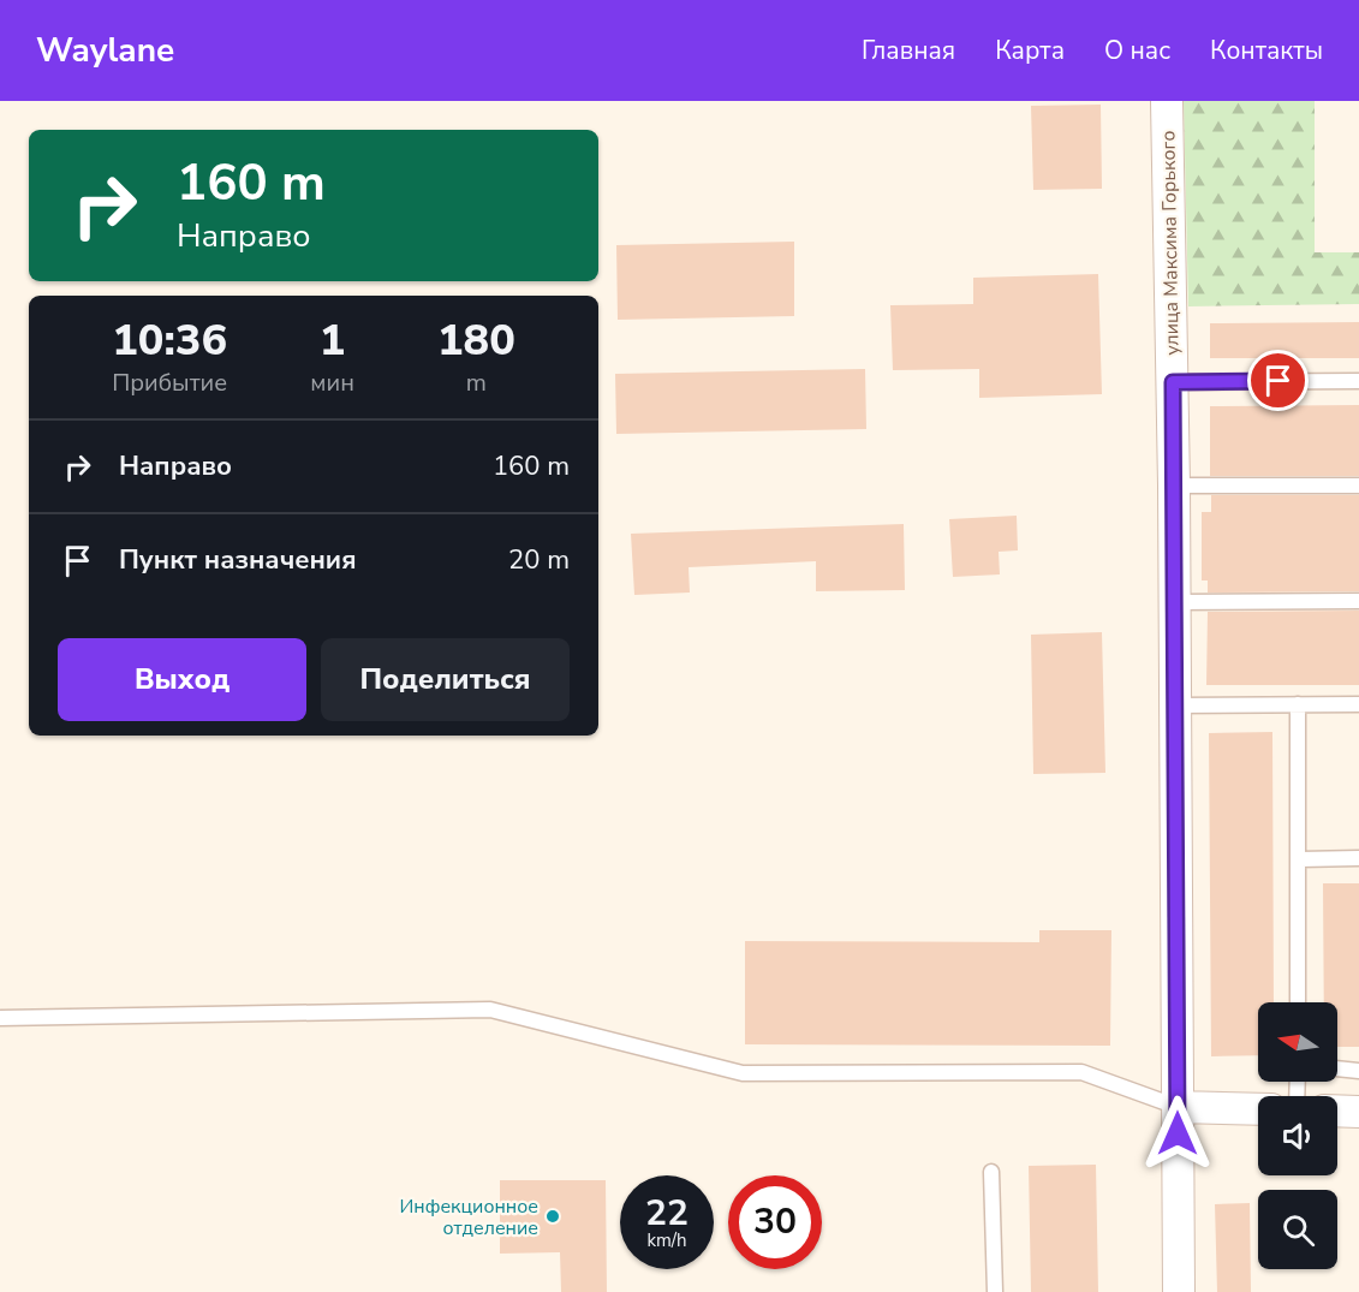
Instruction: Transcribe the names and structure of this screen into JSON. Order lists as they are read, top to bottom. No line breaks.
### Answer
{"streets":{"street":["улица Максима Горького"]},"places":["Инфекционное отделение"],"north":"left","page":{"header":"Waylane","nav":["Главная","Карта","О нас","Контакты"],"turn":["160 m","Направо"],"eta":["10:36","Прибытие","1","мин","180","m"],"list":[{"name":"Направо","value":"160 m"},{"name":"Пункт назначения","value":"20 m"}],"buttons":["Выход","Поделиться"],"speed":"22 km/h","limit":"30"}}
